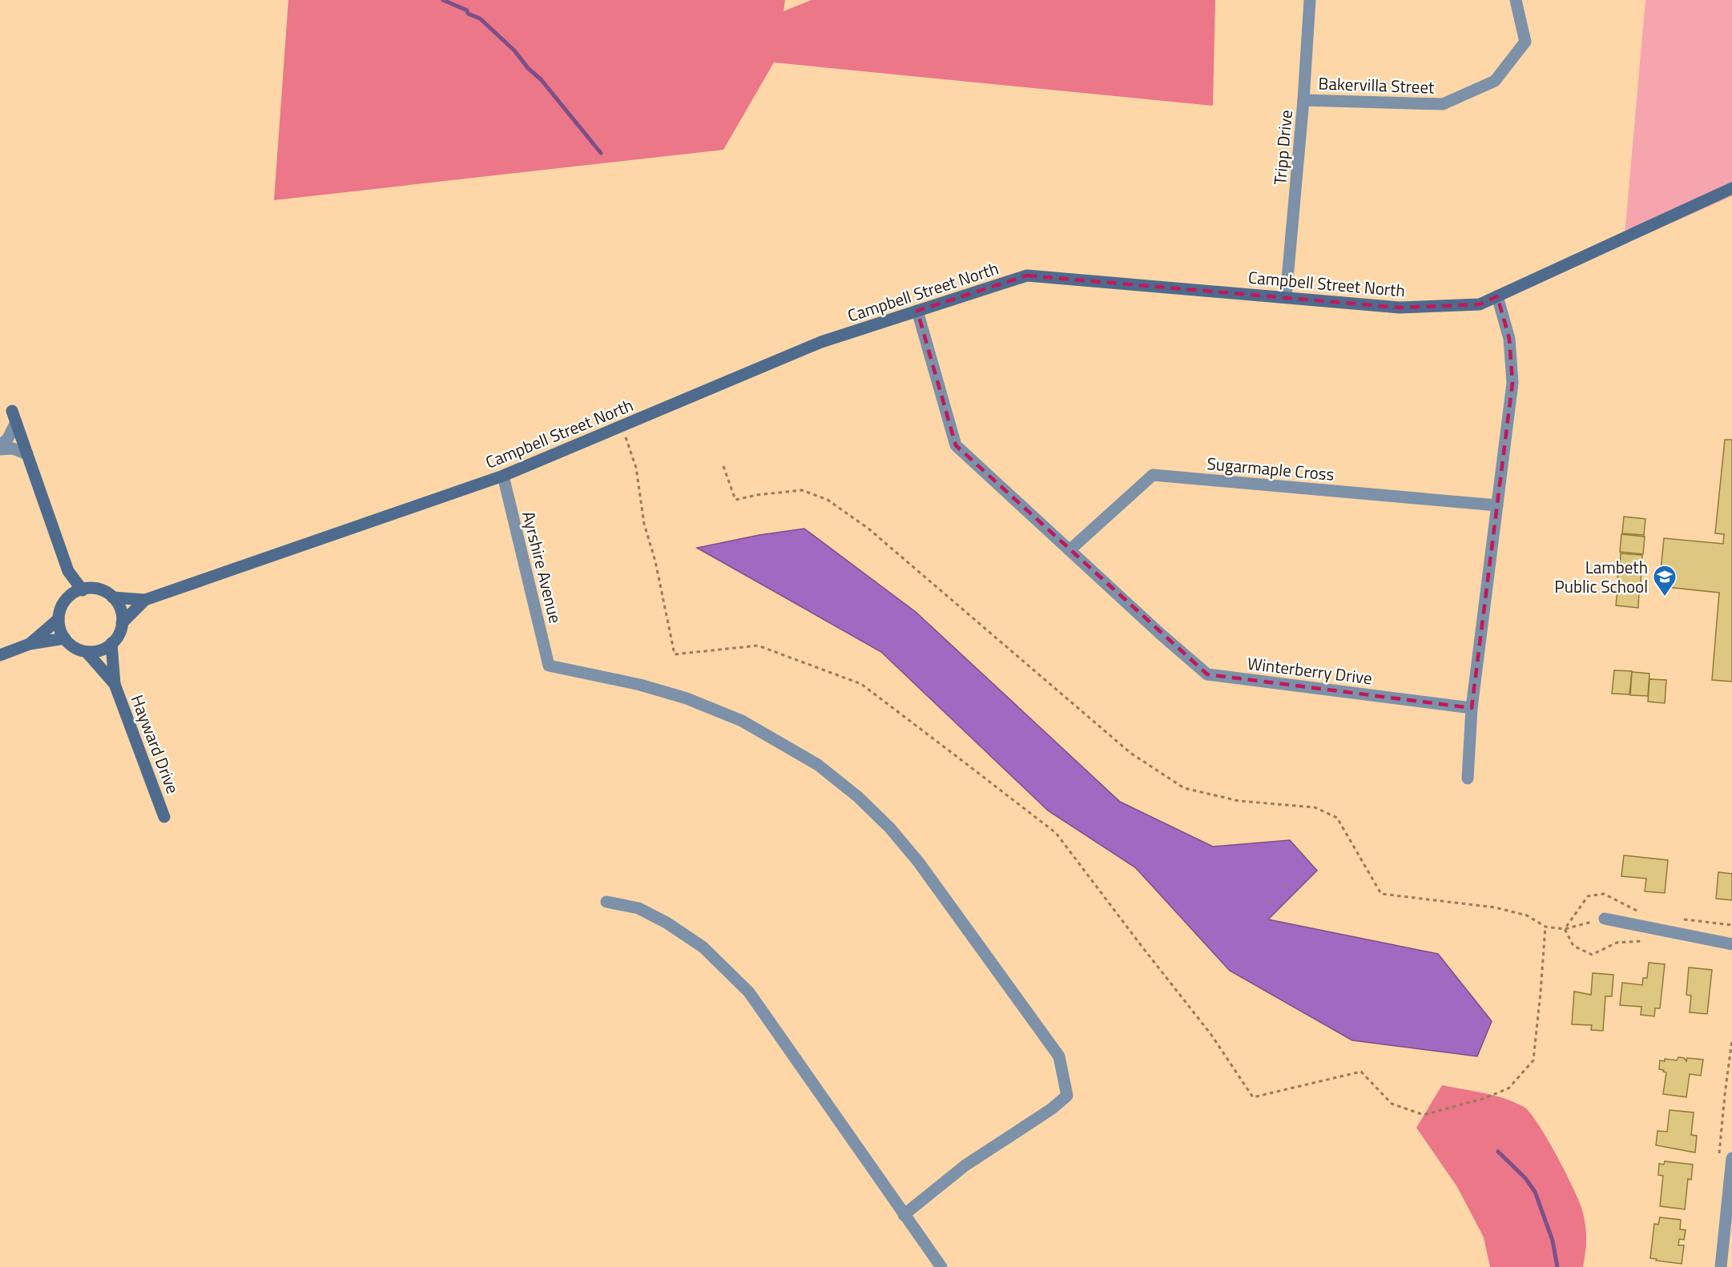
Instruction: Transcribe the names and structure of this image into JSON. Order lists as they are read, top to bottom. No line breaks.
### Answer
{"streets":{"street":["Bakervilla Street","Tripp Drive","Campbell Street North","Sugarmaple Cross","Ayrshire Avenue","Winterberry Drive","Hayward Drive"]},"crossings":[["Bakervilla Street","Tripp Drive"],["Tripp Drive","Campbell Street North"],["Campbell Street North","Ayrshire Avenue"],["Campbell Street North","Winterberry Drive"],["Campbell Street North","Hayward Drive"],["Sugarmaple Cross","Winterberry Drive"]],"places":{"school or university":["Lambeth Public School"]}}
